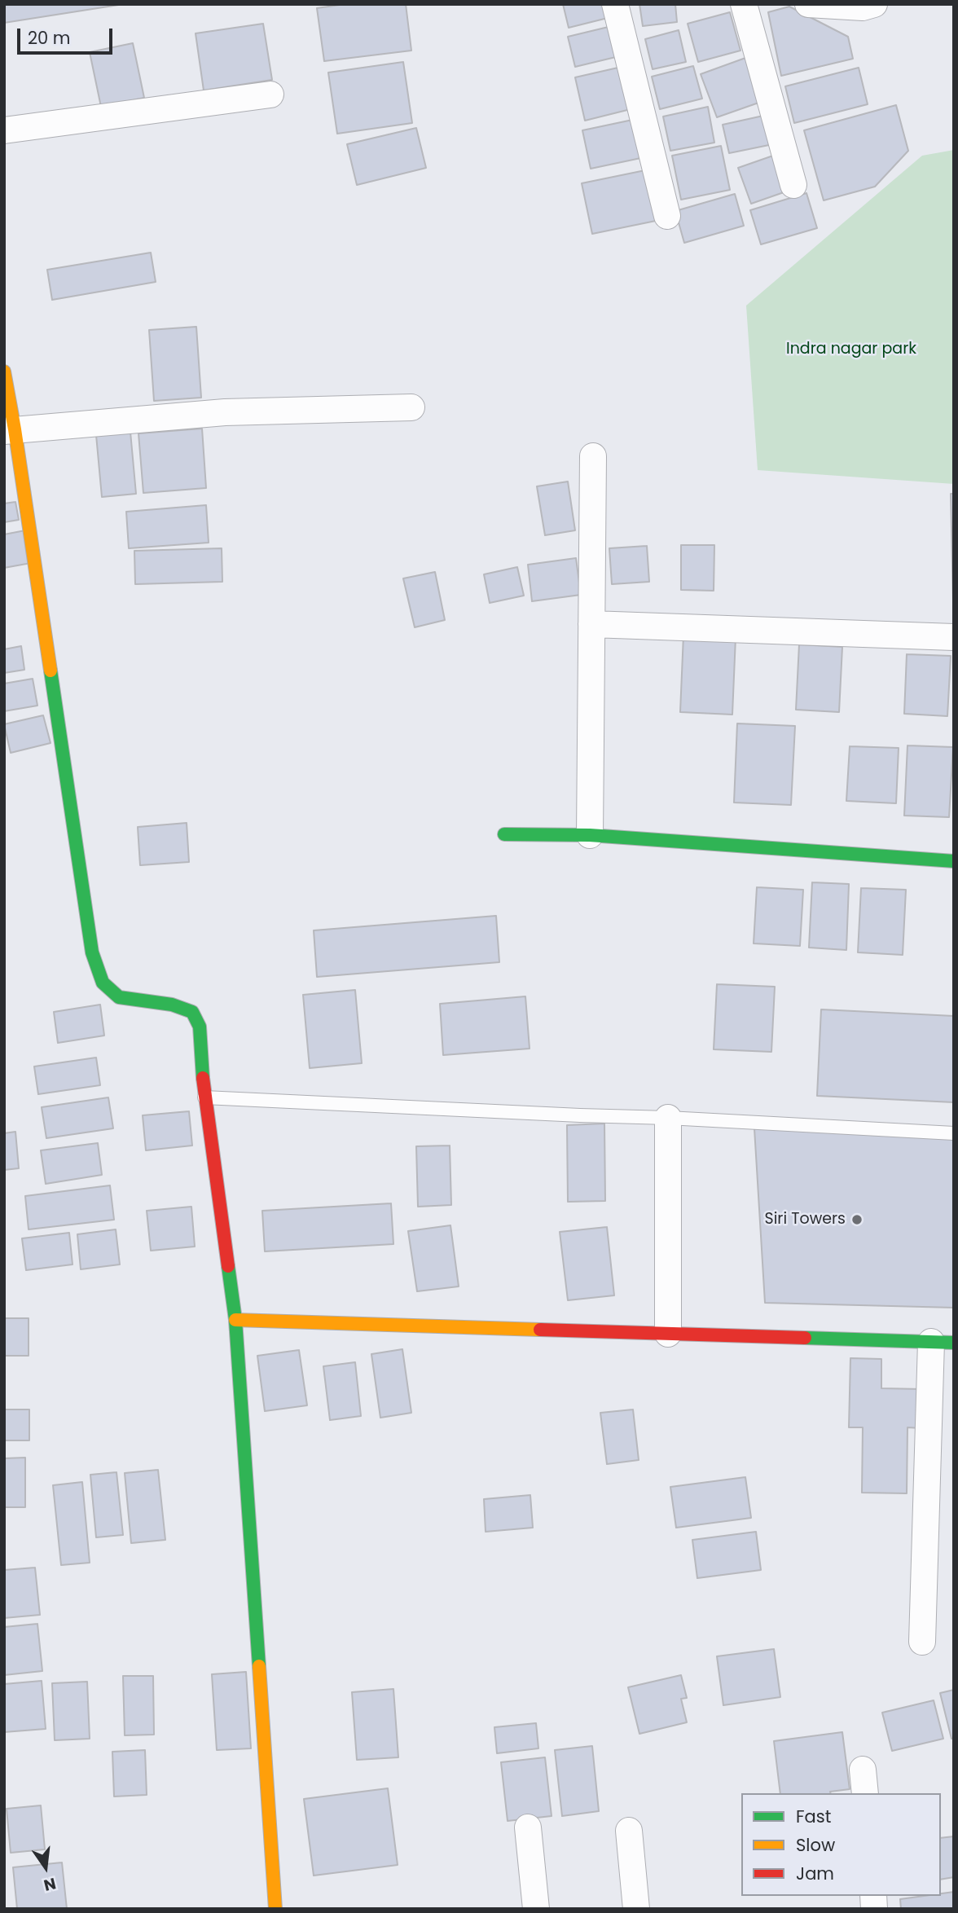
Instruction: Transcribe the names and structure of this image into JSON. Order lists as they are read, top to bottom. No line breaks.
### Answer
{"parks":["Indra nagar park"],"places":["Siri Towers"],"legend":["Fast","Slow","Jam"],"scale_bar":"20 m","north":"bottom"}
